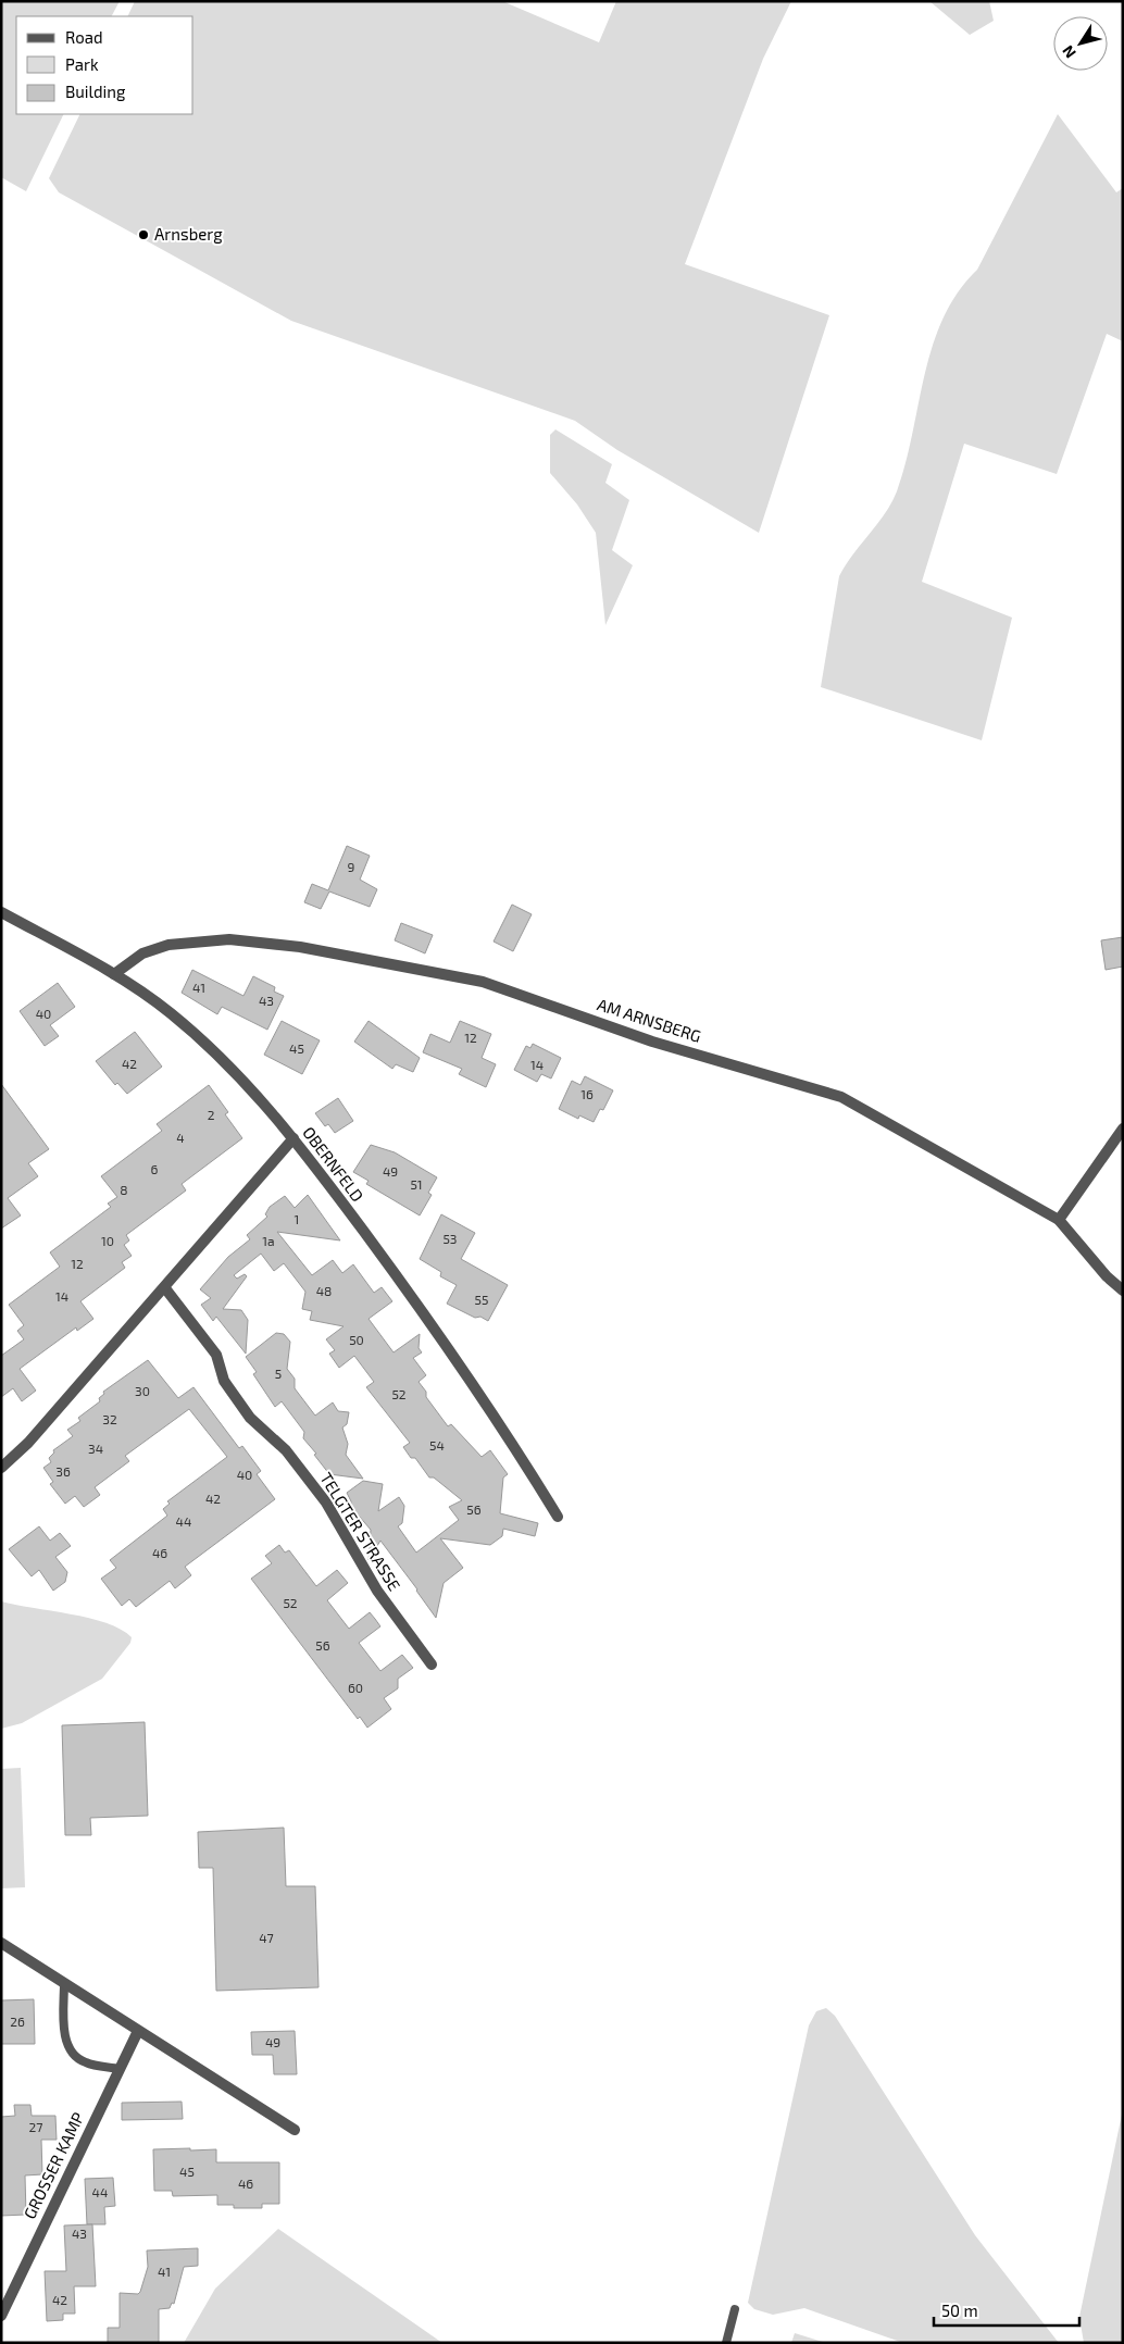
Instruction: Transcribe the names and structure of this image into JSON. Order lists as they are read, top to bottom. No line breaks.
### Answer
{"streets":{"street":["AM ARNSBERG","OBERNFELD","TELGTER STRASSE","GROSSER KAMP"]},"crossings":[["AM ARNSBERG","OBERNFELD"]],"places":["Arnsberg"],"house_numbers":["9","41","43","40","12","45","42","14","16","2","4","6","49","51","8","1","53","10","1a","12","48","14","55","50","5","30","52","32","54","34","36","40","42","56","44","46","52","56","60","47","26","49","27","45","46","44","43","41","42"],"legend":["Road","Park","Building"],"scale_bar":"50 m","north":"bottom left"}
